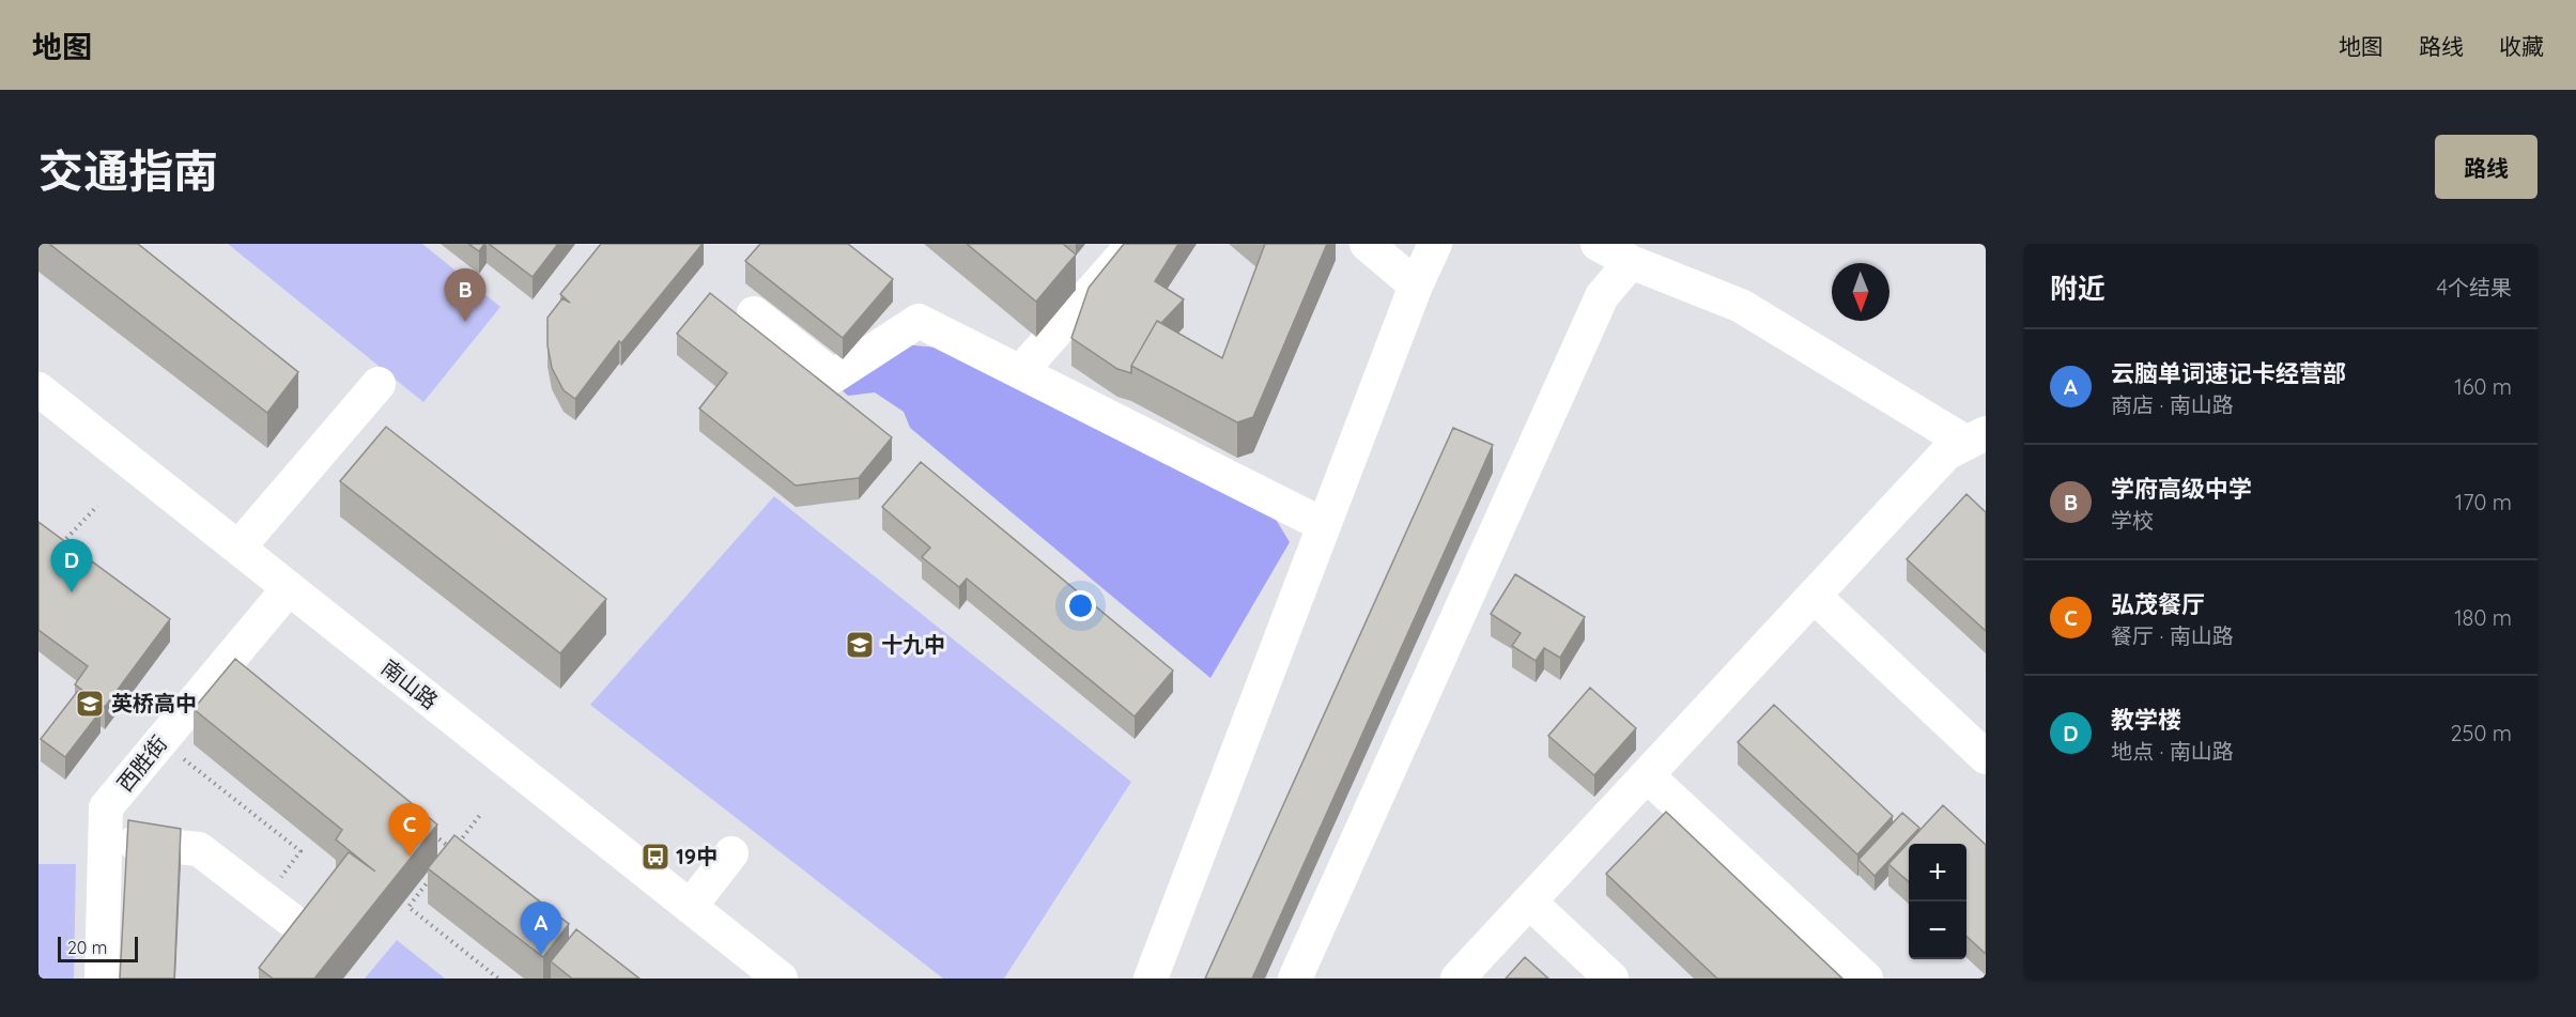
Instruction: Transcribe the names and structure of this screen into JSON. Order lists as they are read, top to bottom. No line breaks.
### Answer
{"streets":{"street":["南山路","西胜街"]},"crossings":[["南山路","西胜街"]],"places":{"school or university":["十九中","英桥高中"],"bus stop":["19中"]},"scale_bar":"20 m","north":"bottom","page":{"header":"地图","nav":["地图","路线","收藏"],"title":"交通指南","buttons":"路线","heading":["附近","4个结果"],"pins":["B","D","C","A"],"list":[{"mark":"A","name":"云脑单词速记卡经营部","note":"商店 · 南山路","value":"160 m"},{"mark":"B","name":"学府高级中学","note":"学校","value":"170 m"},{"mark":"C","name":"弘茂餐厅","note":"餐厅 · 南山路","value":"180 m"},{"mark":"D","name":"教学楼","note":"地点 · 南山路","value":"250 m"}],"map_buttons":["+","−"],"scale":"20 m"}}
